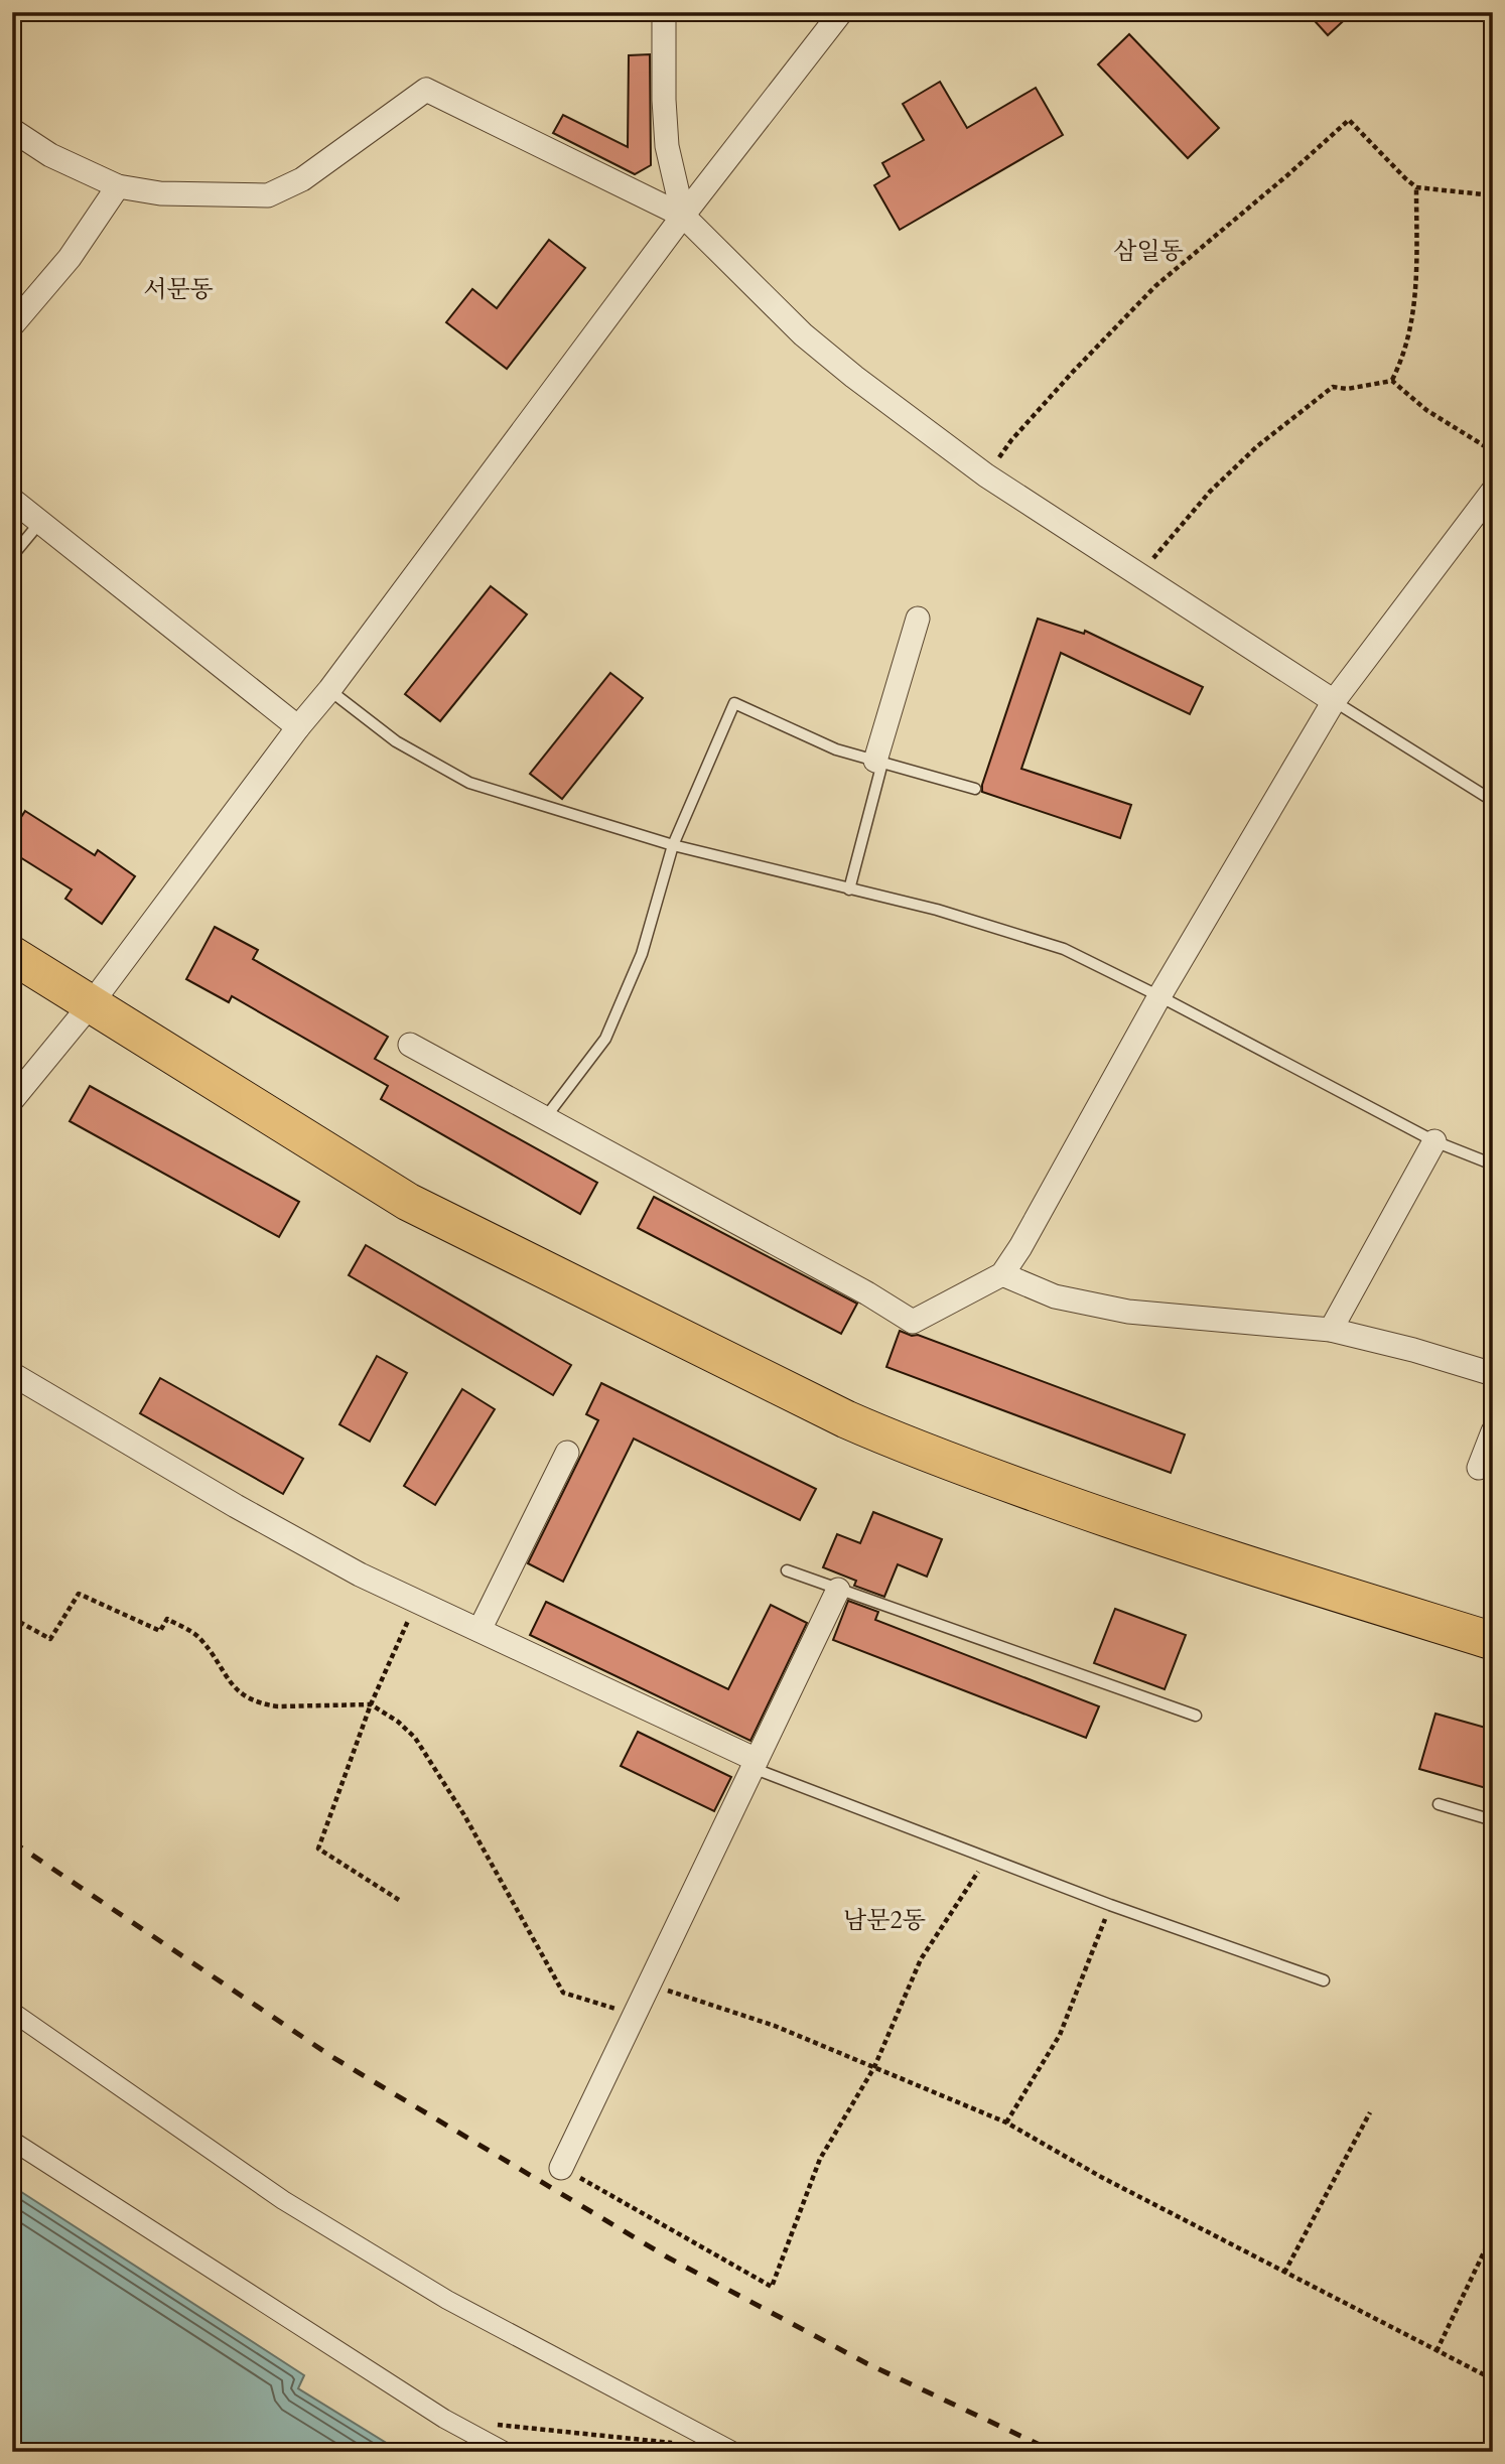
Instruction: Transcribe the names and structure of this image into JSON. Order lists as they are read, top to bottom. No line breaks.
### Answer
{"districts":["삼일동","서문동","남문2동"]}
